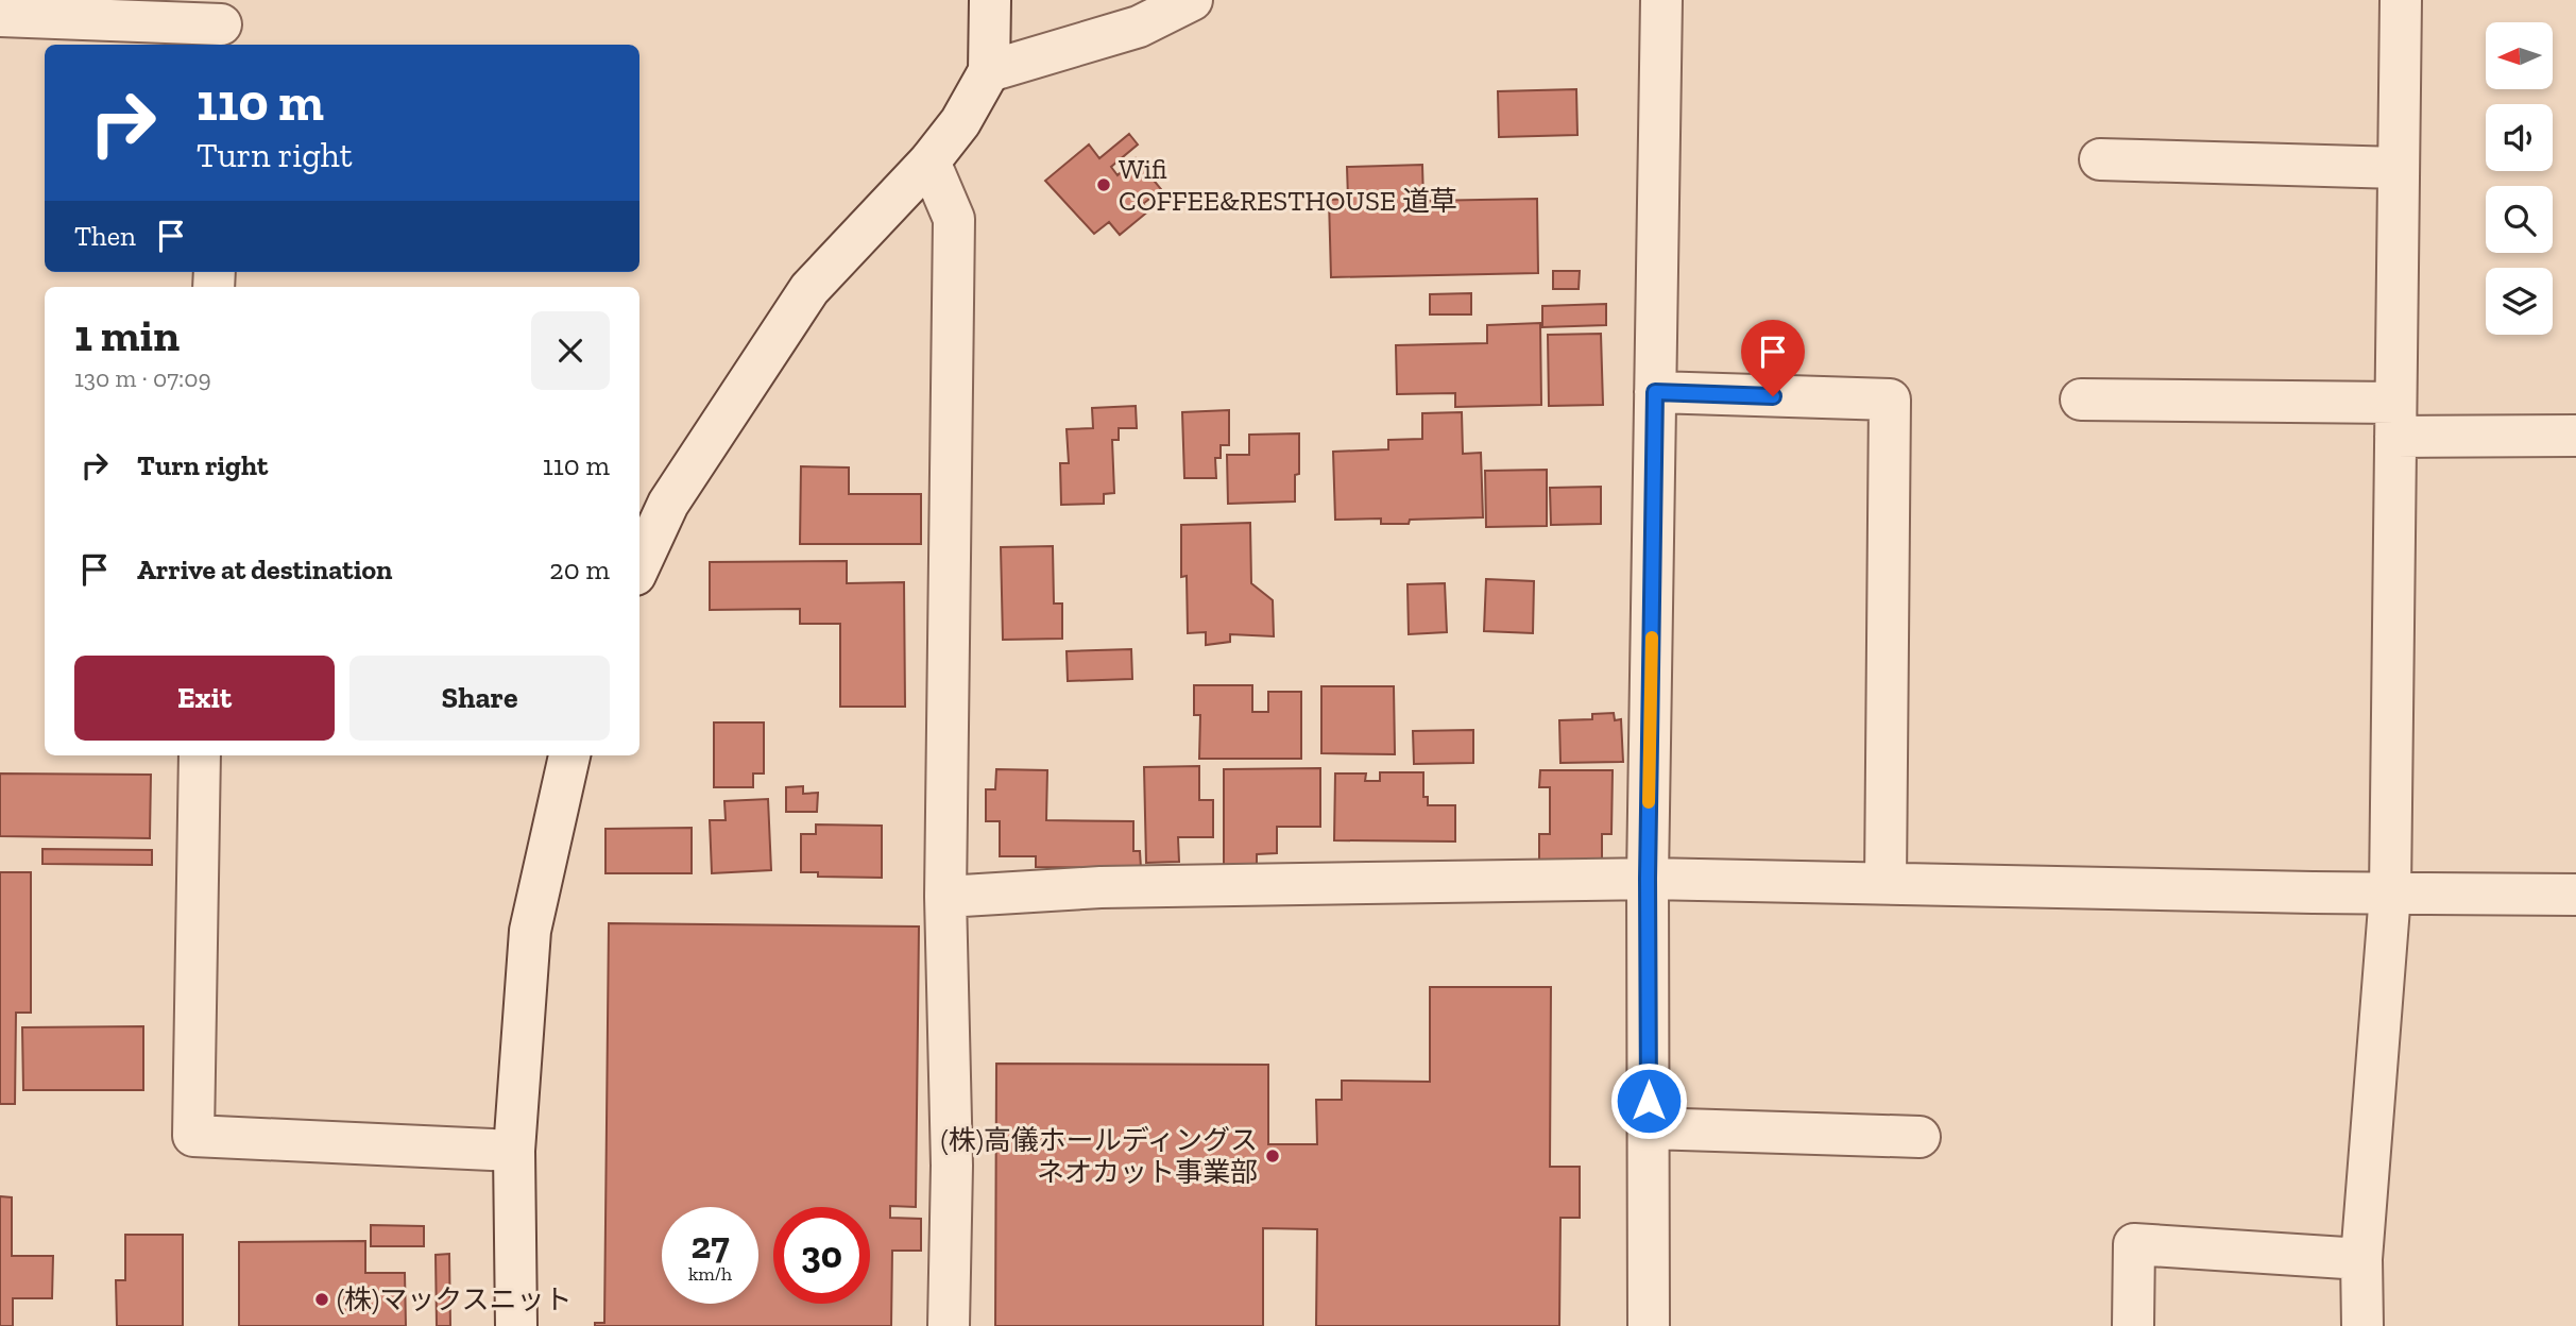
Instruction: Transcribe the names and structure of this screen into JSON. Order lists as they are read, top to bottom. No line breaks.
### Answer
{"places":["Wifi COFFEE&RESTHOUSE 道草","(株)高儀ホールディングス ネオカット事業部","(株)マックスニット"],"north":"left","page":{"turn":["110 m","Turn right"],"then":"Then","heading":["1 min","130 m · 07:09"],"list":[{"name":"Turn right","value":"110 m"},{"name":"Arrive at destination","value":"20 m"}],"buttons":["Exit","Share"],"speed":"27 km/h","limit":"30"}}
